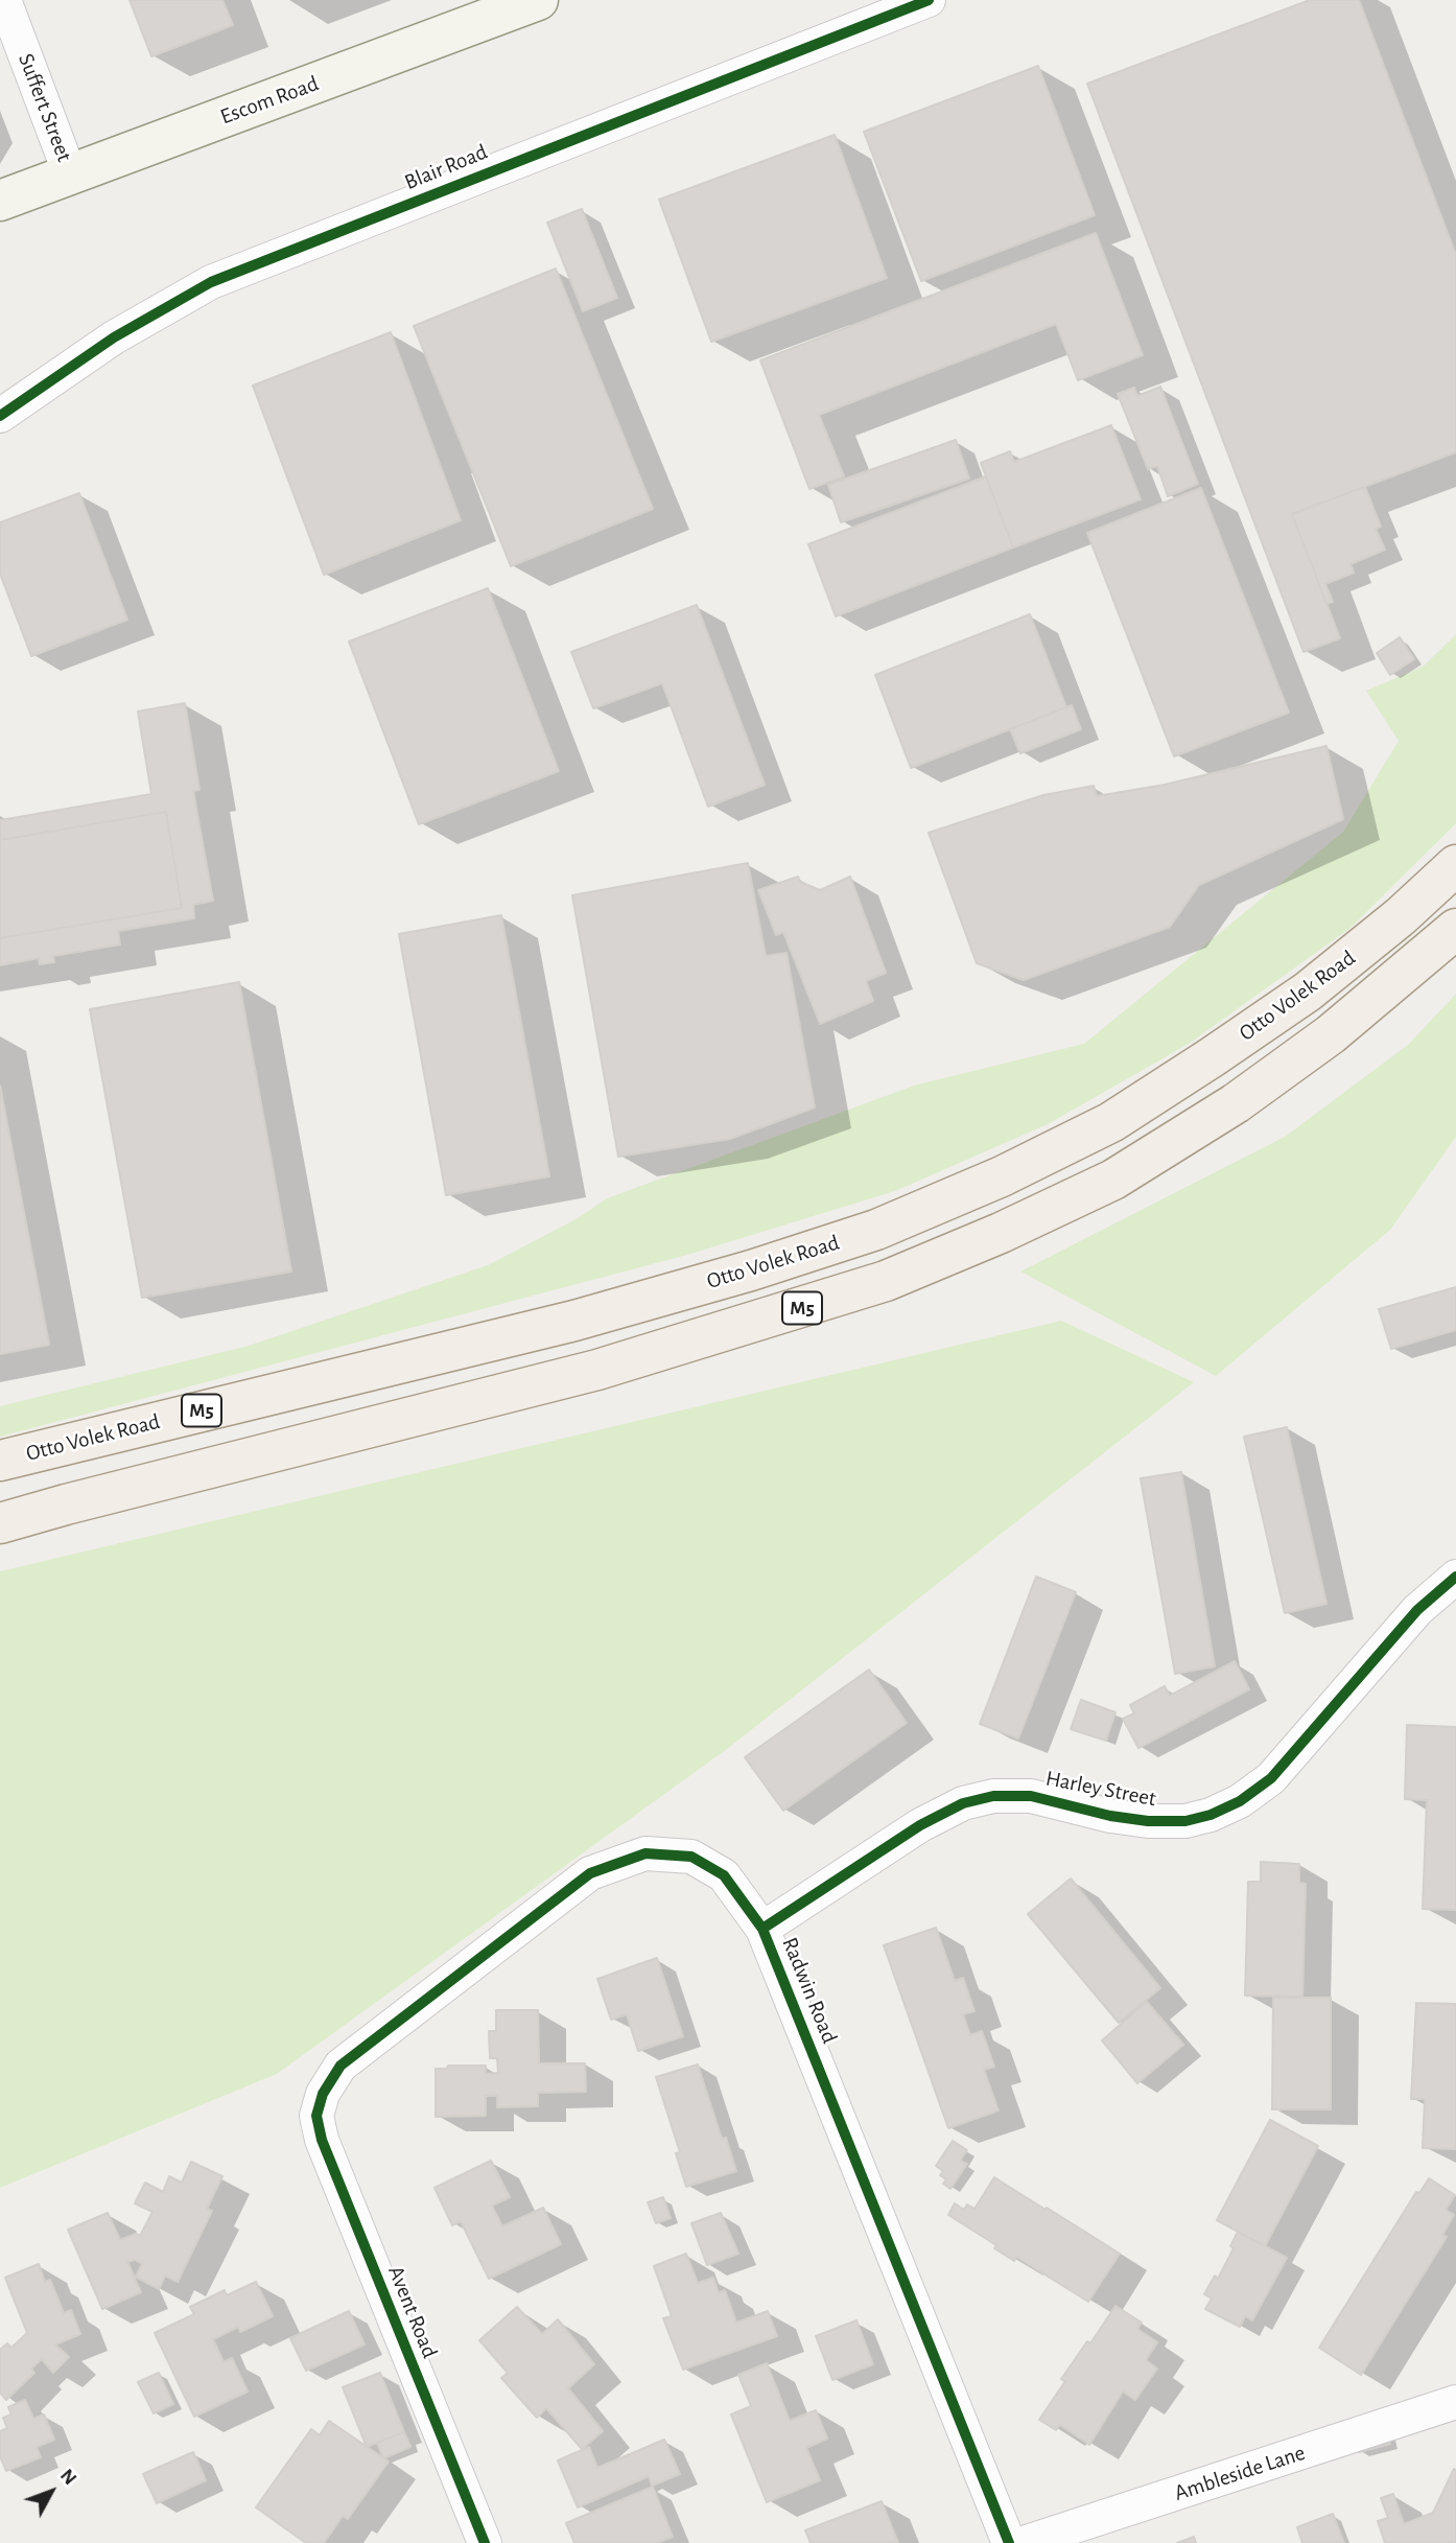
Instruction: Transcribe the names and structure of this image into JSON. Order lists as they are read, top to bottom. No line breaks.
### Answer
{"streets":{"main road":["Otto Volek Road","M5"],"street":["Escom Road","Suffert Street","Blair Road","Harley Street","Radwin Road","Avent Road","Ambleside Lane"]},"crossings":[["Escom Road","Suffert Street"],["Harley Street","Radwin Road"],["Radwin Road","Avent Road"]],"north":"top right"}
